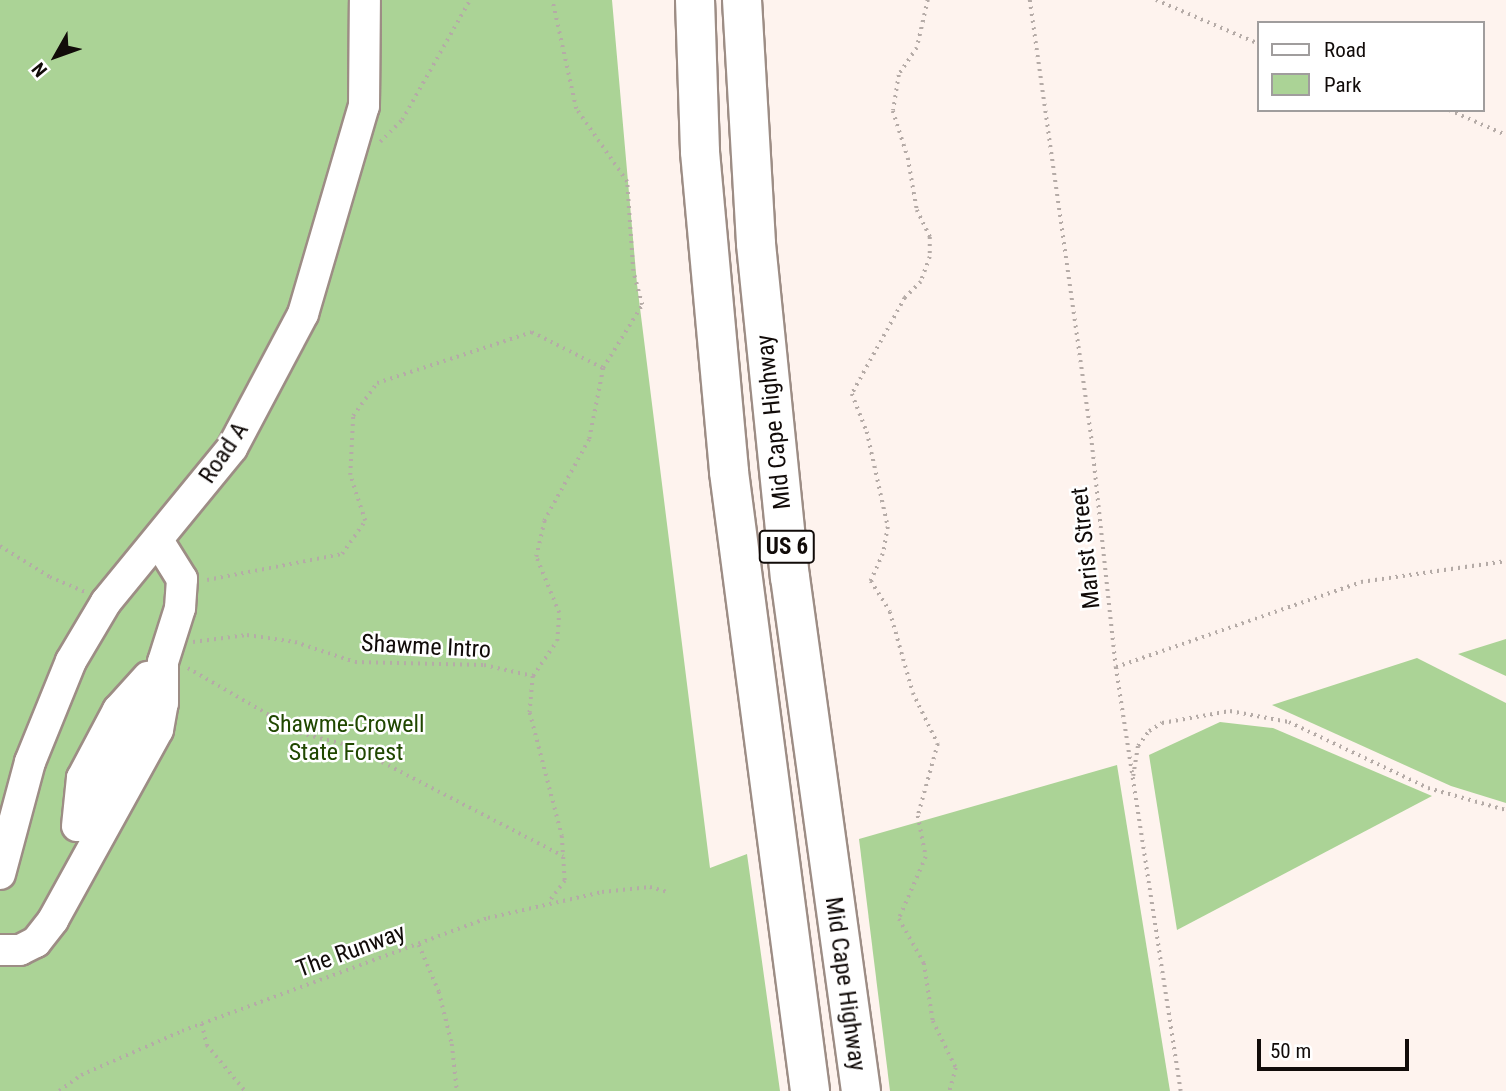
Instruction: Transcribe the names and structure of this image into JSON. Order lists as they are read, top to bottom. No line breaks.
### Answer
{"streets":{"highway":["Mid Cape Highway","US 6"],"lane":["Road A"],"path":["Marist Street","Shawme Intro","The Runway"]},"parks":["Shawme-Crowell State Forest"],"legend":["Road","Park"],"scale_bar":"50 m","north":"bottom left"}
